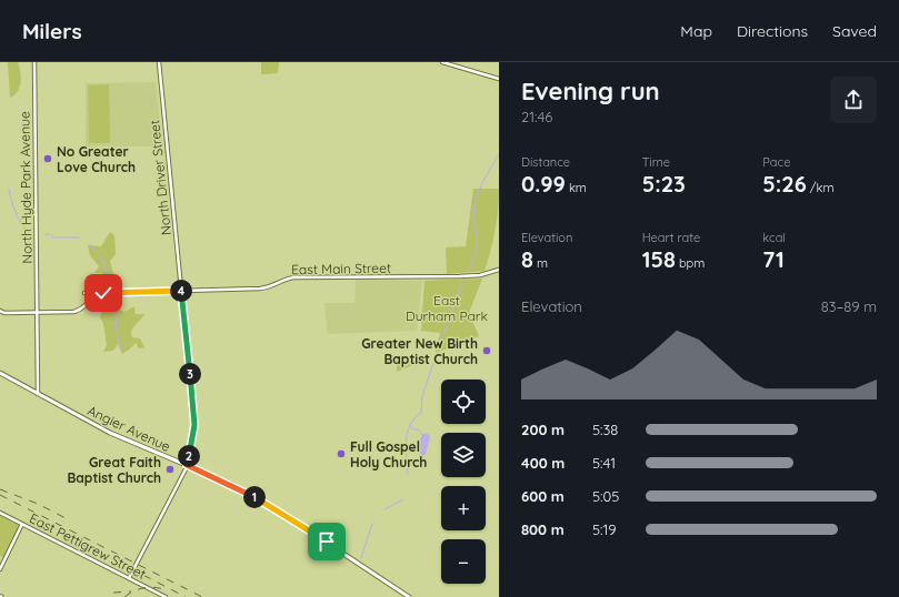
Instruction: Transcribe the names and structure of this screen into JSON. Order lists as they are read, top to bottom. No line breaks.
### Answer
{"streets":{"main road":["Angier Avenue"],"street":["North Driver Street","North Hyde Park Avenue","East Main Street","East Pettigrew Street"]},"crossings":[["North Driver Street","East Main Street"],["North Driver Street","Angier Avenue"],["North Driver Street","East Pettigrew Street"],["North Hyde Park Avenue","East Main Street"],["North Hyde Park Avenue","Angier Avenue"]],"parks":["East Durham Park"],"places":["No Greater Love Church","Greater New Birth Baptist Church","Full Gospel Holy Church","Great Faith Baptist Church"],"page":{"header":"Milers","nav":["Map","Directions","Saved"],"heading":["Evening run","21:46"],"stats":[["Distance","0.99 km"],["Time","5:23"],["Pace","5:26 /km"],["Elevation","8 m"],["Heart rate","158 bpm"],["kcal","71"]],"pins":["4","3","2","1"],"chart":["Elevation","83–89 m"],"map_buttons":["+","−"],"list":[{"name":"200 m","note":"5:38"},{"name":"400 m","note":"5:41"},{"name":"600 m","note":"5:05"},{"name":"800 m","note":"5:19"}]}}
